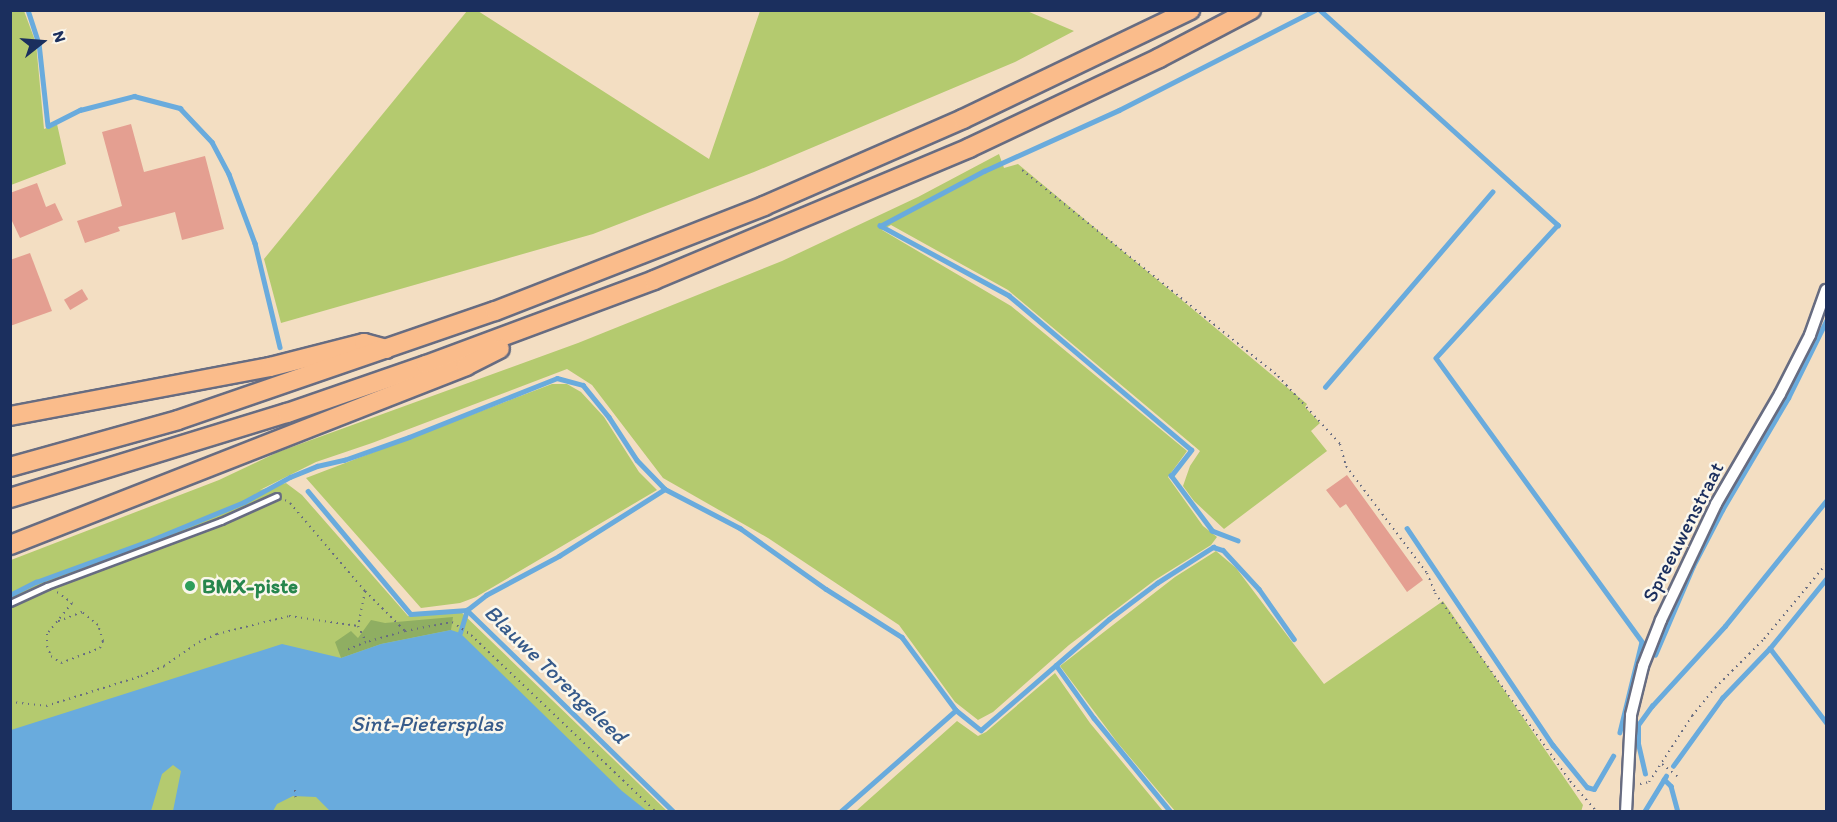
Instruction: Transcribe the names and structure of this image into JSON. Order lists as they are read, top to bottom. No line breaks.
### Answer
{"streets":{"street":["Spreeuwenstraat"]},"water":["Blauwe Torengeleed","Sint-Pietersplas"],"places":["BMX-piste"],"north":"right"}
